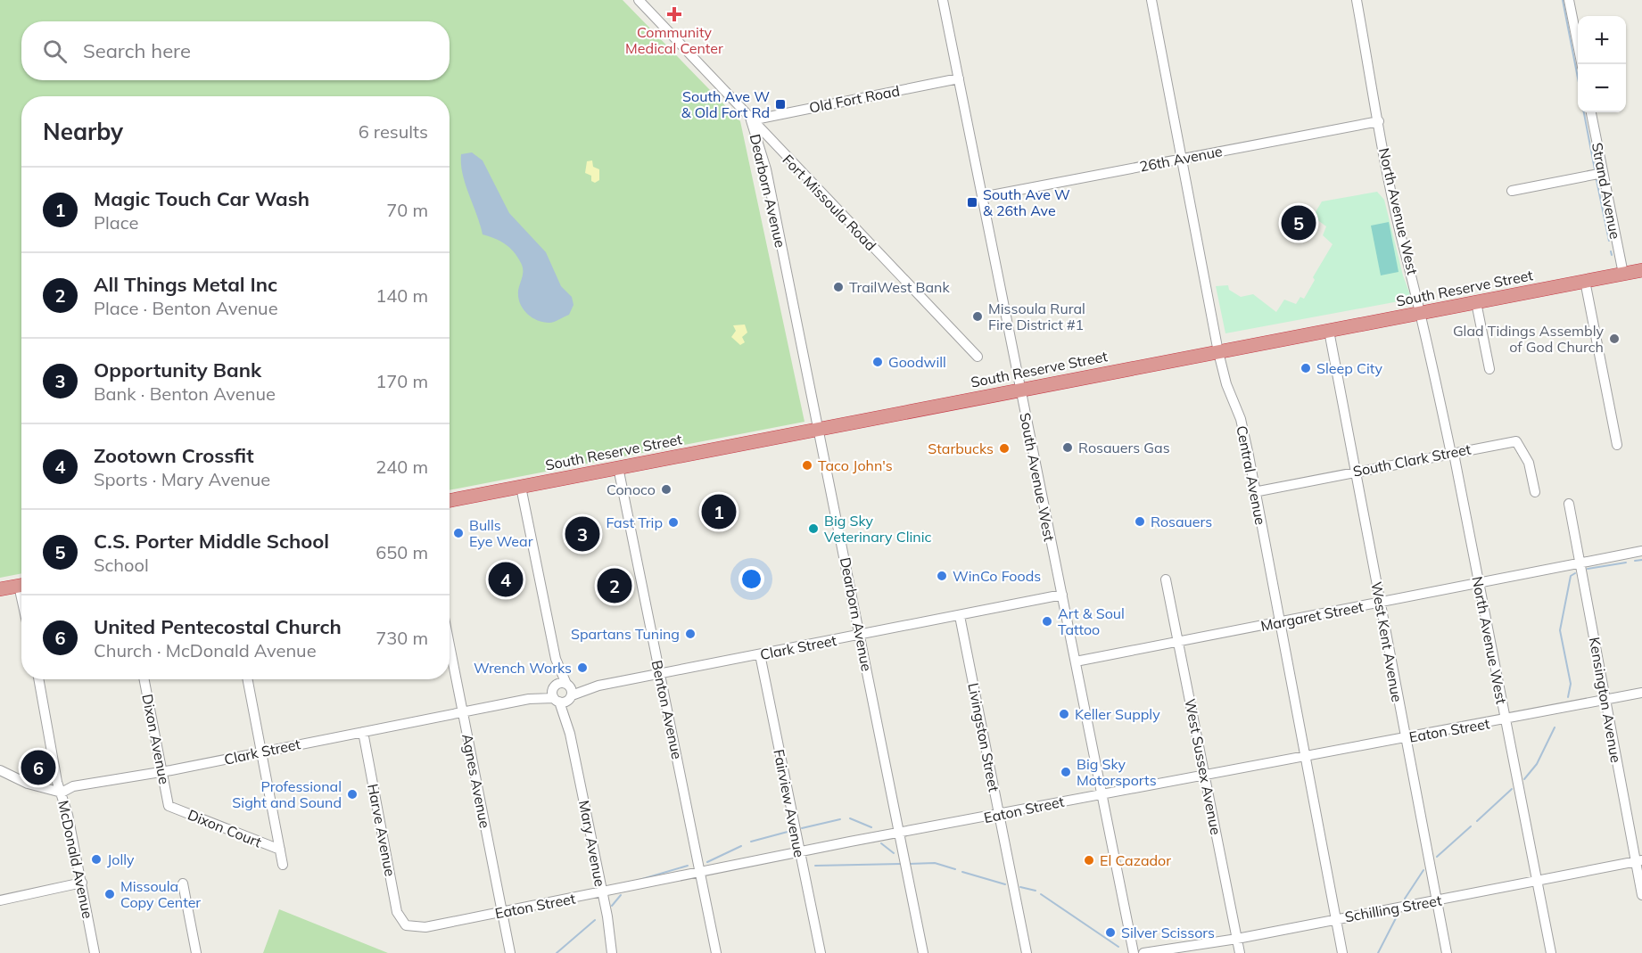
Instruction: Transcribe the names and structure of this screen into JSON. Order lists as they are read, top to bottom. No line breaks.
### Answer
{"streets":{"highway":["South Reserve Street"],"street":["Old Fort Road","26th Avenue","Dearborn Avenue","Strand Avenue","Fort Missoula Road","North Avenue West","South Clark Street","Central Avenue","South Avenue West","Margaret Street","West Kent Avenue","Clark Street","Kensington Avenue","Benton Avenue","Eaton Street","Livingston Street","Dixon Avenue","West Sussex Avenue","Agnes Avenue","Fairview Avenue","Dixon Court","Harve Avenue","Mary Avenue","McDonald Avenue","Schilling Street"]},"crossings":[["Old Fort Road","Dearborn Avenue"],["Old Fort Road","Fort Missoula Road"],["Old Fort Road","South Avenue West"],["26th Avenue","North Avenue West"],["26th Avenue","Central Avenue"],["26th Avenue","South Avenue West"],["Dearborn Avenue","Fort Missoula Road"],["Dearborn Avenue","South Reserve Street"],["Dearborn Avenue","Clark Street"],["Dearborn Avenue","Eaton Street"],["Strand Avenue","South Reserve Street"],["North Avenue West","South Reserve Street"],["North Avenue West","South Clark Street"],["North Avenue West","Margaret Street"],["North Avenue West","Eaton Street"],["North Avenue West","Schilling Street"],["South Reserve Street","Central Avenue"],["South Reserve Street","South Avenue West"],["South Reserve Street","West Kent Avenue"],["South Reserve Street","Benton Avenue"],["South Reserve Street","Mary Avenue"],["South Clark Street","Central Avenue"],["South Clark Street","West Kent Avenue"],["Central Avenue","Margaret Street"],["Central Avenue","Eaton Street"],["Central Avenue","Schilling Street"],["South Avenue West","Margaret Street"],["South Avenue West","Clark Street"],["South Avenue West","Eaton Street"],["Margaret Street","West Kent Avenue"],["Margaret Street","Kensington Avenue"],["Margaret Street","West Sussex Avenue"],["West Kent Avenue","Eaton Street"],["West Kent Avenue","Schilling Street"],["Clark Street","Benton Avenue"],["Clark Street","Livingston Street"],["Clark Street","Dixon Avenue"],["Clark Street","Agnes Avenue"],["Clark Street","Fairview Avenue"],["Clark Street","Harve Avenue"],["Clark Street","Mary Avenue"],["Clark Street","McDonald Avenue"],["Kensington Avenue","Eaton Street"],["Kensington Avenue","Schilling Street"],["Benton Avenue","Eaton Street"],["Eaton Street","Livingston Street"],["Eaton Street","West Sussex Avenue"],["Eaton Street","Agnes Avenue"],["Eaton Street","Fairview Avenue"],["Eaton Street","Harve Avenue"],["Eaton Street","Mary Avenue"],["Dixon Avenue","Dixon Court"],["West Sussex Avenue","Schilling Street"]],"places":{"health":["Community Medical Center"],"transit":["South Ave W & Old Fort Rd","South Ave W & 26th Ave"],"other":["TrailWest Bank","Missoula Rural Fire District #1","Glad Tidings Assembly of God Church","Goodwill","Sleep City","Rosauers Gas","Starbucks","Taco John's","Conoco","Rosauers","Fast Trip","Big Sky Veterinary Clinic","Bulls Eye Wear","WinCo Foods","Art & Soul Tattoo","Spartans Tuning","Wrench Works","Keller Supply","Big Sky Motorsports","Professional Sight and Sound","Jolly","El Cazador","Missoula Copy Center","Silver Scissors"]},"page":{"map_buttons":["+","−"],"search":"Search here","heading":["Nearby","6 results"],"list":[{"mark":"1","name":"Magic Touch Car Wash","note":"Place","value":"70 m"},{"mark":"2","name":"All Things Metal Inc","note":"Place · Benton Avenue","value":"140 m"},{"mark":"3","name":"Opportunity Bank","note":"Bank · Benton Avenue","value":"170 m"},{"mark":"4","name":"Zootown Crossfit","note":"Sports · Mary Avenue","value":"240 m"},{"mark":"5","name":"C.S. Porter Middle School","note":"School","value":"650 m"},{"mark":"6","name":"United Pentecostal Church","note":"Church · McDonald Avenue","value":"730 m"}],"pins":["5","1","3","4","2","6"]}}
